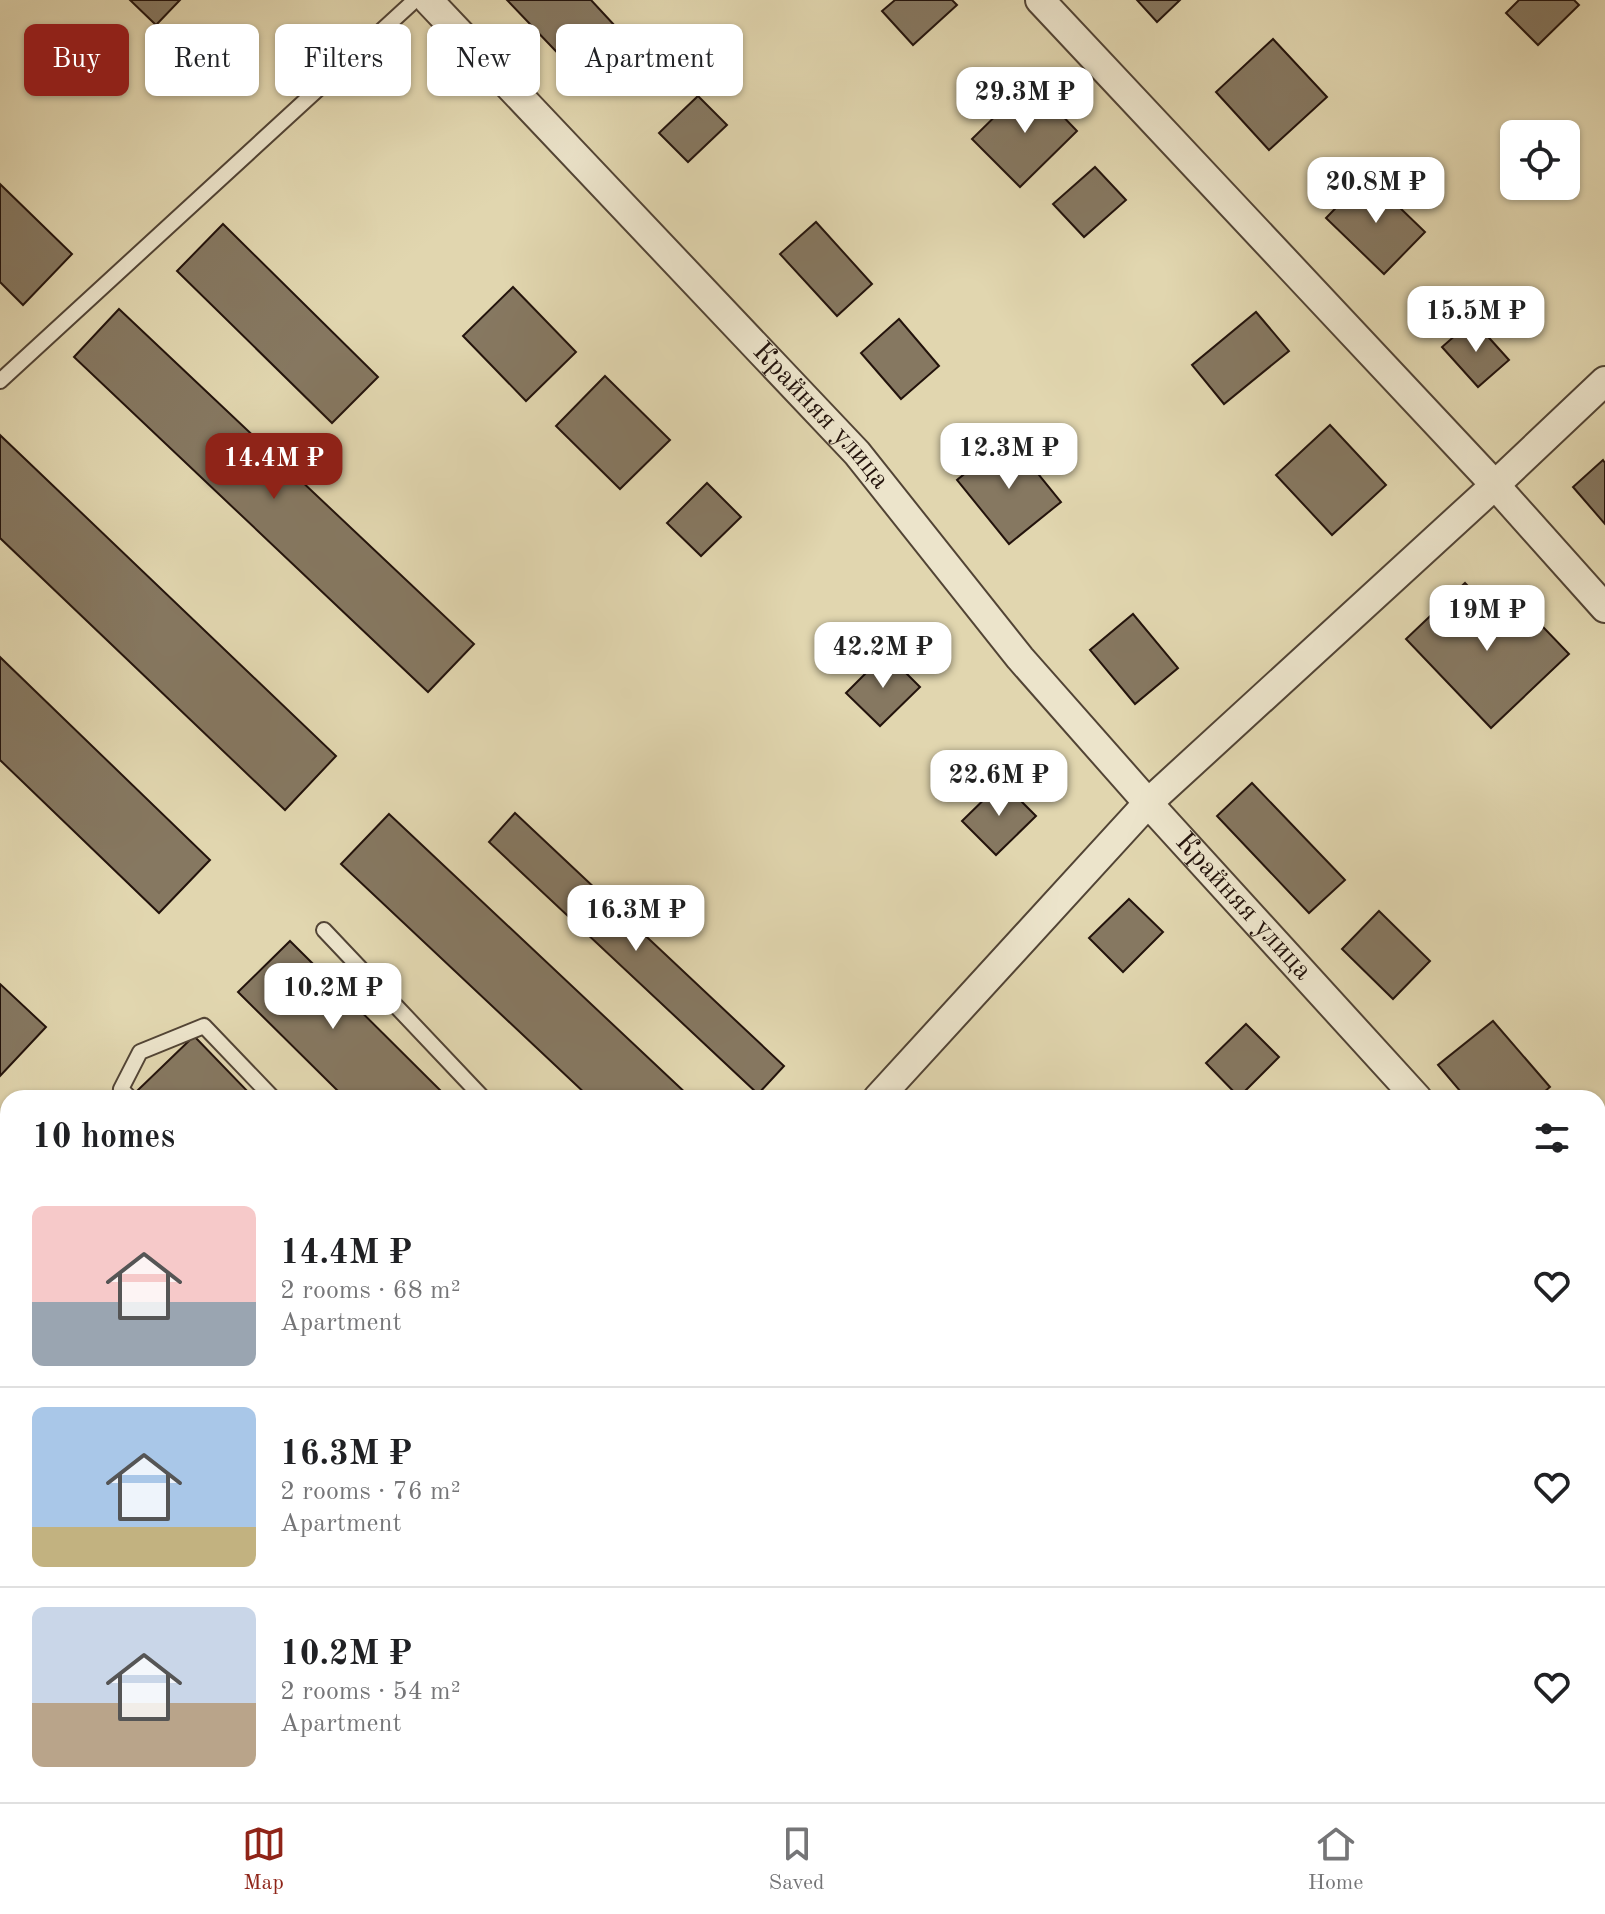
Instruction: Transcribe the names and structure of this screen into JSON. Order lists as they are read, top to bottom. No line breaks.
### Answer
{"streets":{"street":["Крайняя улица"]},"page":{"chip":["Buy","Rent","Filters","New","Apartment"],"price":["29.3M ₽","20.8M ₽","15.5M ₽","12.3M ₽","14.4M ₽","19M ₽","42.2M ₽","22.6M ₽","16.3M ₽","10.2M ₽"],"heading":"10 homes","list":[{"name":"14.4M ₽","note":"2 rooms · 68 m² · Apartment"},{"name":"16.3M ₽","note":"2 rooms · 76 m² · Apartment"},{"name":"10.2M ₽","note":"2 rooms · 54 m² · Apartment"}],"tabs":["Map","Saved","Home"]}}
